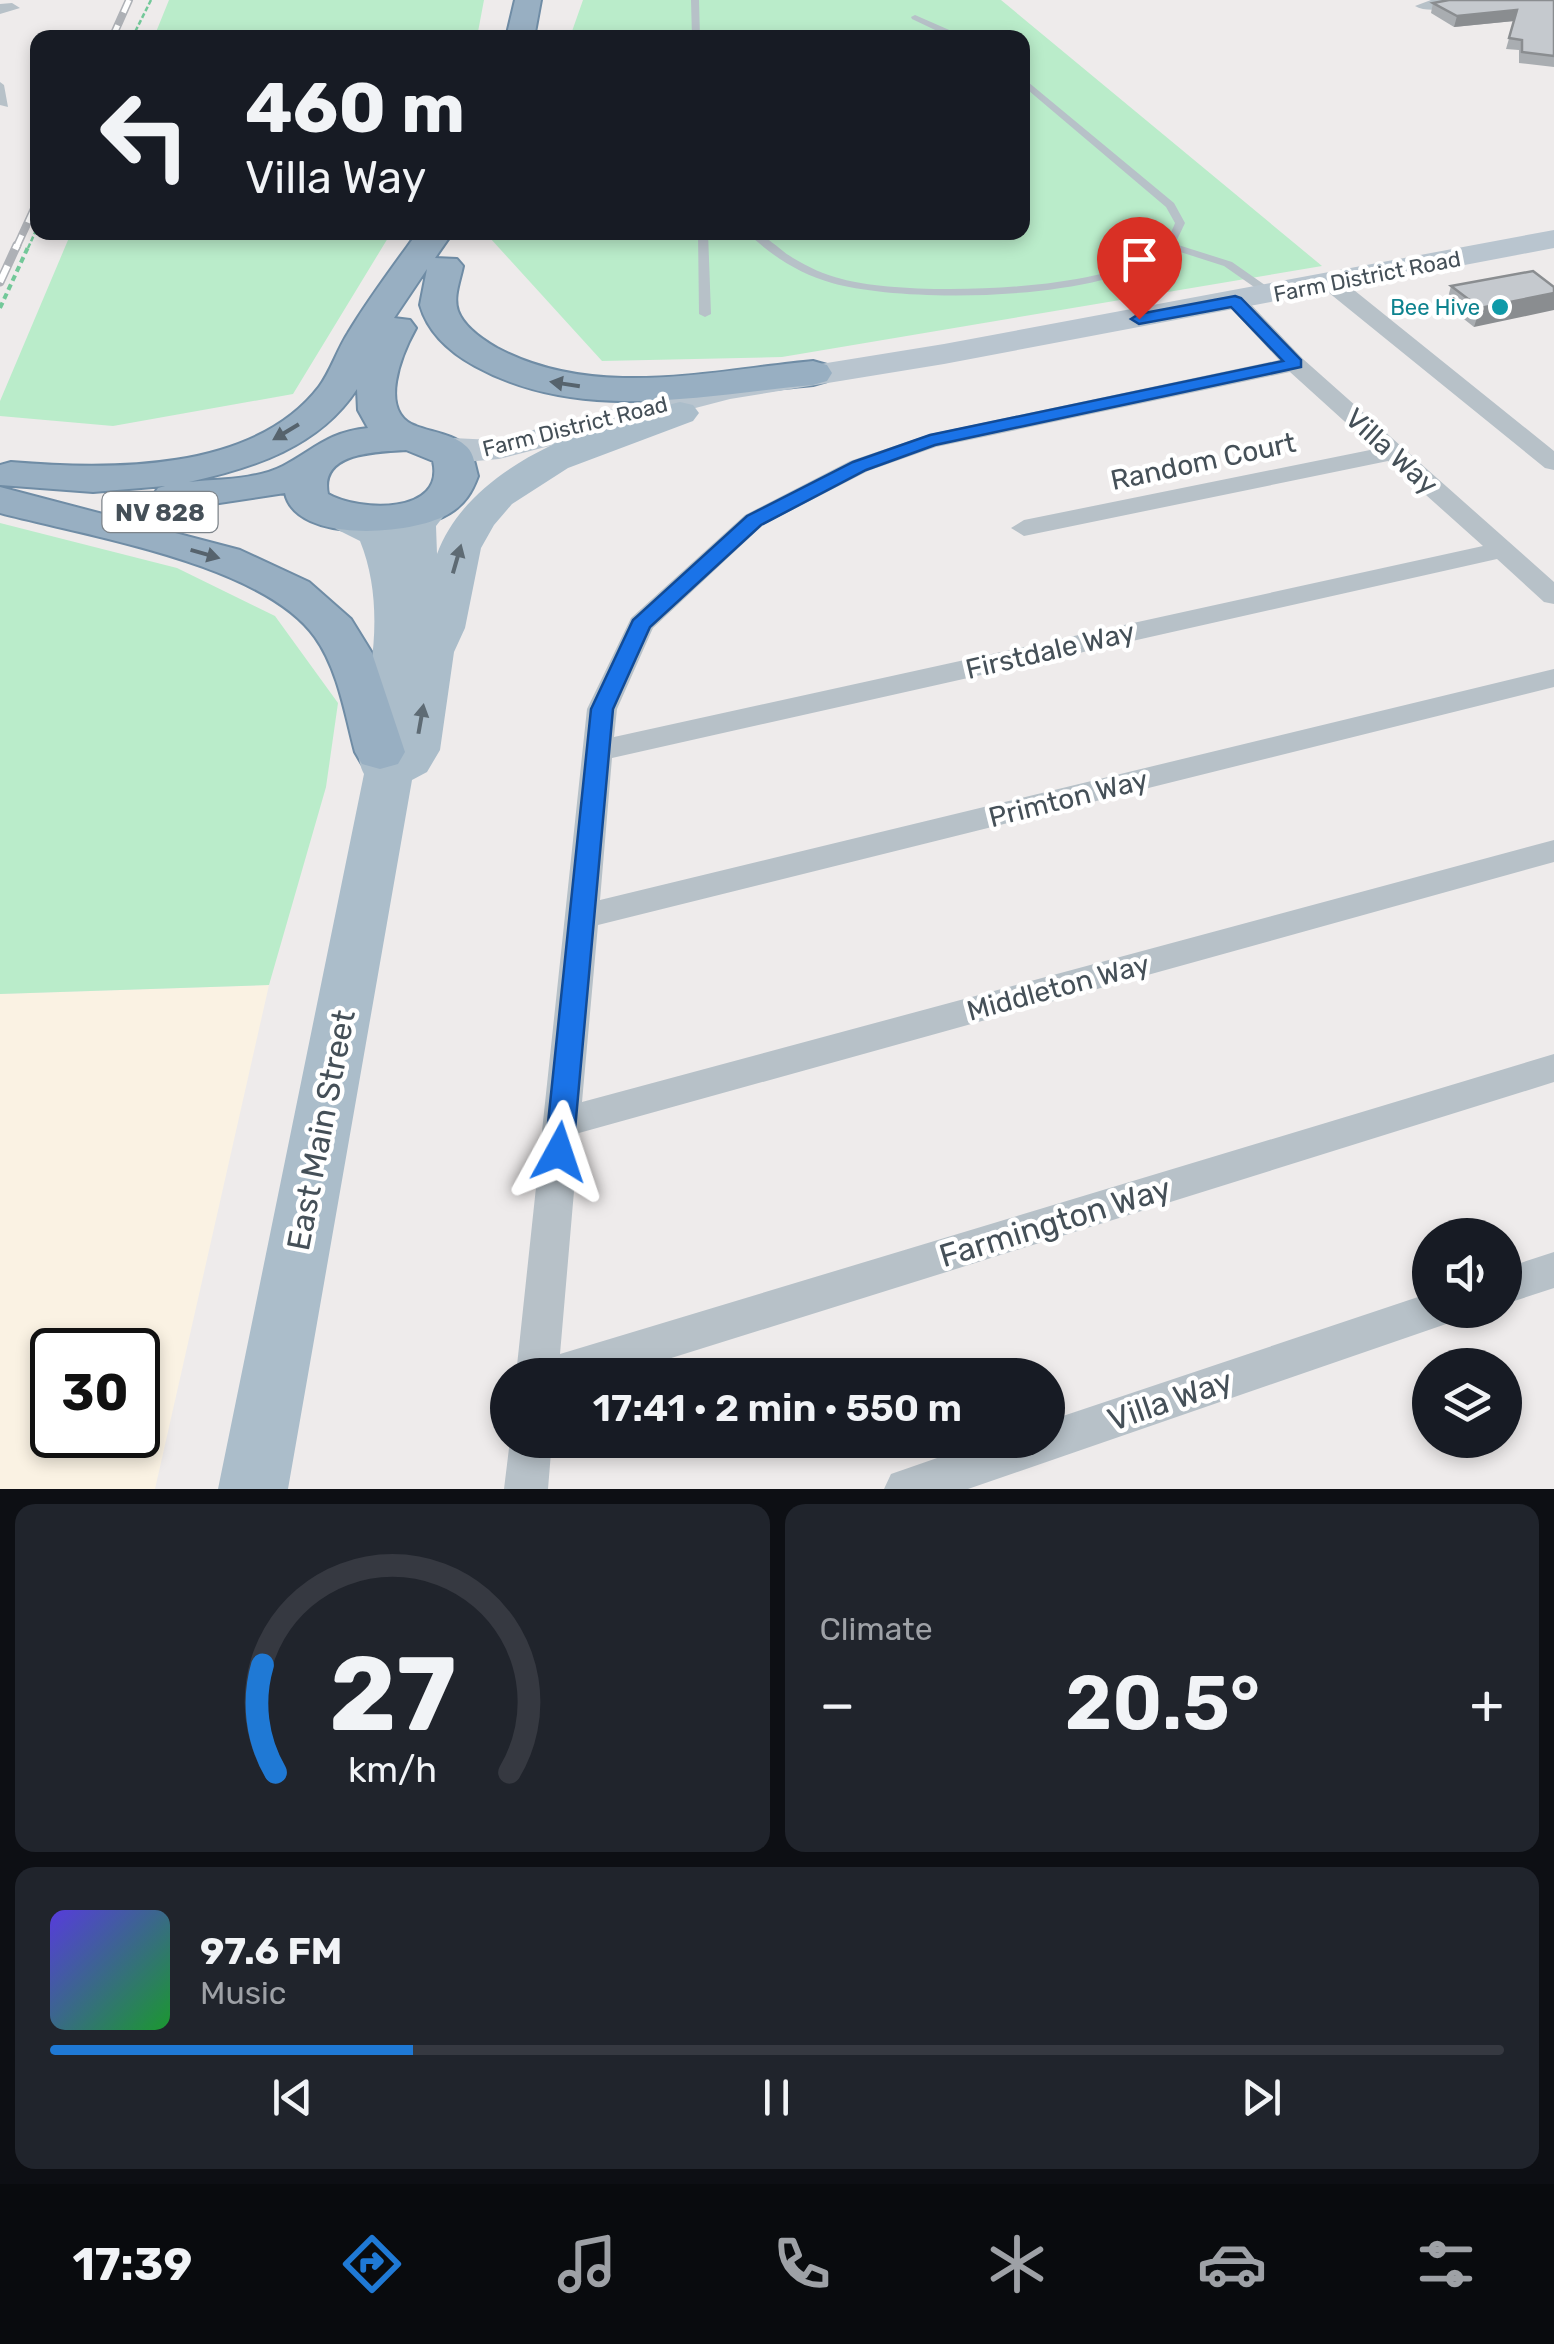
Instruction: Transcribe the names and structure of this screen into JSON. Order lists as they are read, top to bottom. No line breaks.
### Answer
{"streets":{"highway":["NV 828"],"main road":["Farm District Road","East Main Street"],"street":["Villa Way","Random Court","Firstdale Way","Primton Way","Middleton Way","Farmington Way"]},"crossings":[["Farm District Road","Villa Way"],["Farm District Road","NV 828"],["Farm District Road","East Main Street"],["Villa Way","Random Court"],["Villa Way","Firstdale Way"],["NV 828","East Main Street"]],"places":["Bee Hive"],"page":{"turn":["460 m","Villa Way"],"limit":"30","trip":"17:41 · 2 min · 550 m","tile":"Climate","heat":["−","20.5°","+"],"song":["97.6 FM","Music"],"tabs":"17:39","gauge":["27","km/h"]}}
